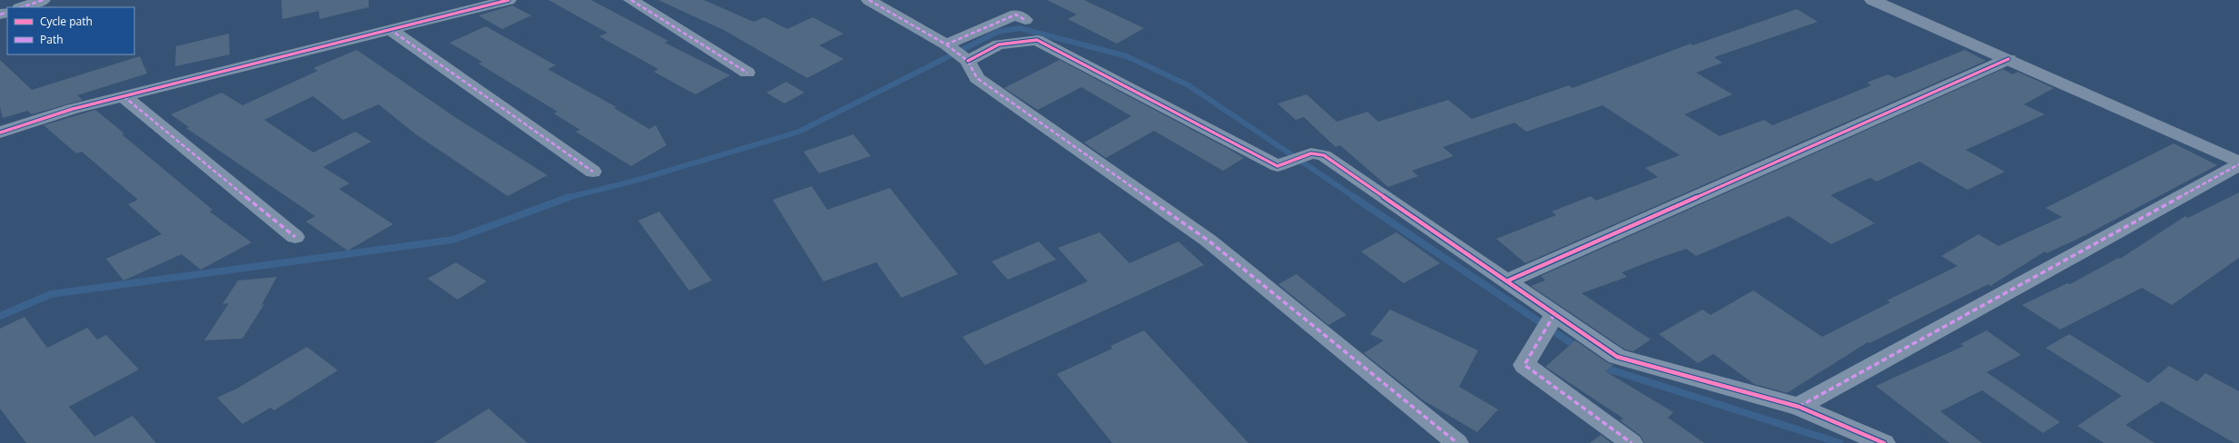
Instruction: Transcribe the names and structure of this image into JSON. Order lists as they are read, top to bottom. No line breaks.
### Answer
{"legend":["Cycle path","Path"]}
